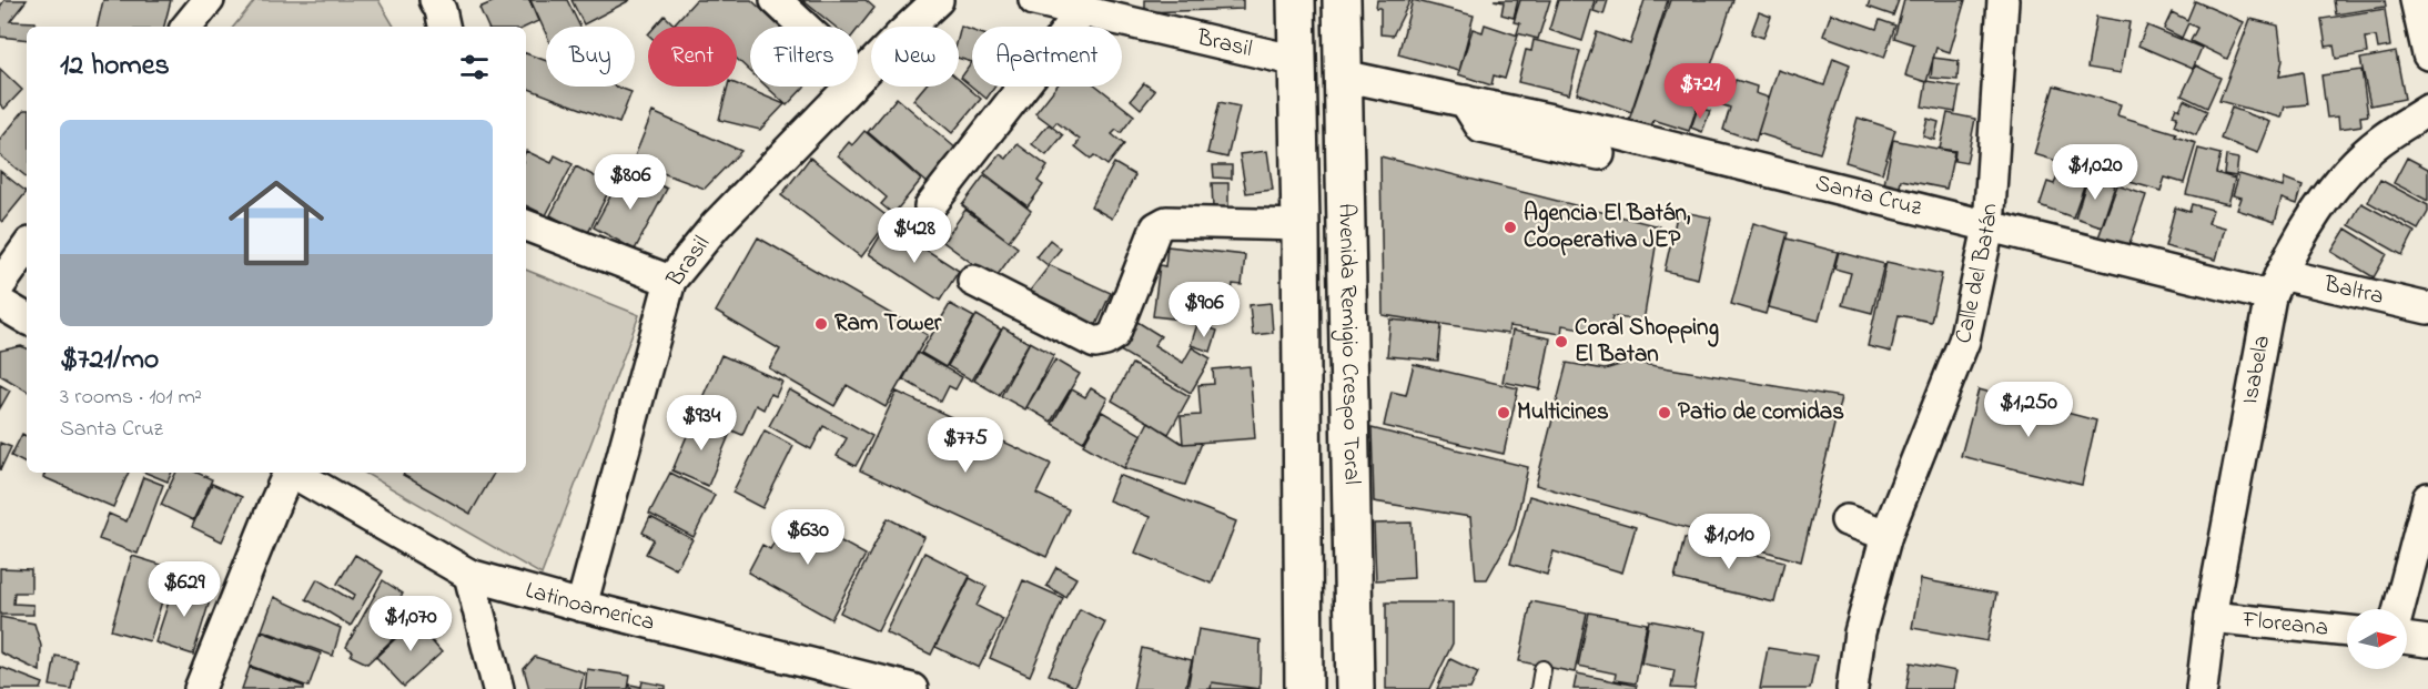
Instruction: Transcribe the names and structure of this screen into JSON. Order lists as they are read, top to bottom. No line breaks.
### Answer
{"streets":{"main road":["Avenida Remigio Crespo Toral"],"street":["Brasil","Santa Cruz","Calle del Batán","Baltra","Isabela","Latinoamerica","Floreana"]},"crossings":[["Brasil","Avenida Remigio Crespo Toral"],["Brasil","Latinoamerica"],["Santa Cruz","Calle del Batán"],["Santa Cruz","Baltra"],["Santa Cruz","Avenida Remigio Crespo Toral"],["Santa Cruz","Isabela"],["Baltra","Isabela"],["Isabela","Floreana"]],"places":["Agencia El Batán, Cooperativa JEP","Ram Tower","Coral Shopping El Batan","Multicines","Patio de comidas"],"north":"right","page":{"chip":["Buy","Rent","Filters","New","Apartment"],"heading":"12 homes","price":["$721","$1,020","$806","$428","$906","$1,250","$934","$775","$630","$1,010","$629","$1,070"],"list":[{"name":"$721/mo","note":"3 rooms · 101 m² · Santa Cruz"}]}}
